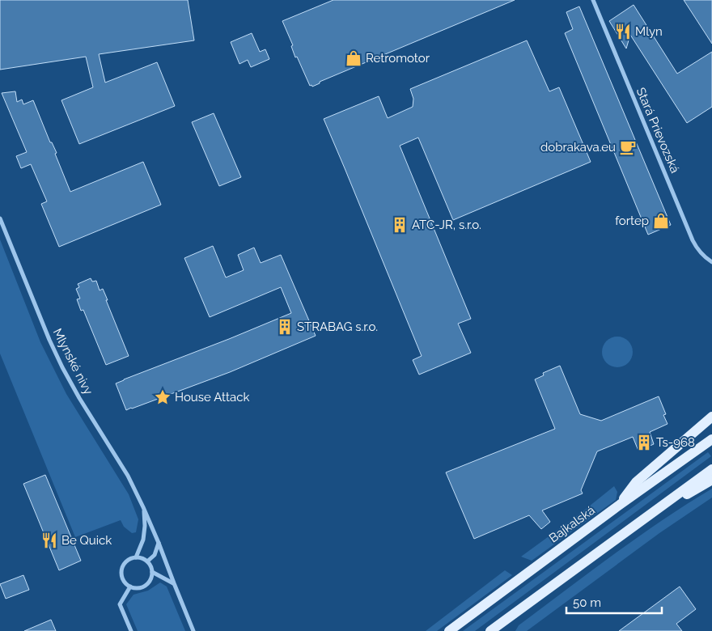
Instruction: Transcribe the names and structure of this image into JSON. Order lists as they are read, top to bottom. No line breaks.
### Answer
{"streets":{"main road":["Bajkalská"],"street":["Stará Prievozská","Mlynské nivy"]},"places":{"restaurant":["Mlyn","Be Quick"],"shop":["Retromotor","fortep"],"cafe":["dobrakava.eu"],"building":["ATC-JR, s.r.o.","STRABAG s.r.o.","Ts-968"],"place":["House Attack"]},"scale_bar":"50 m"}
